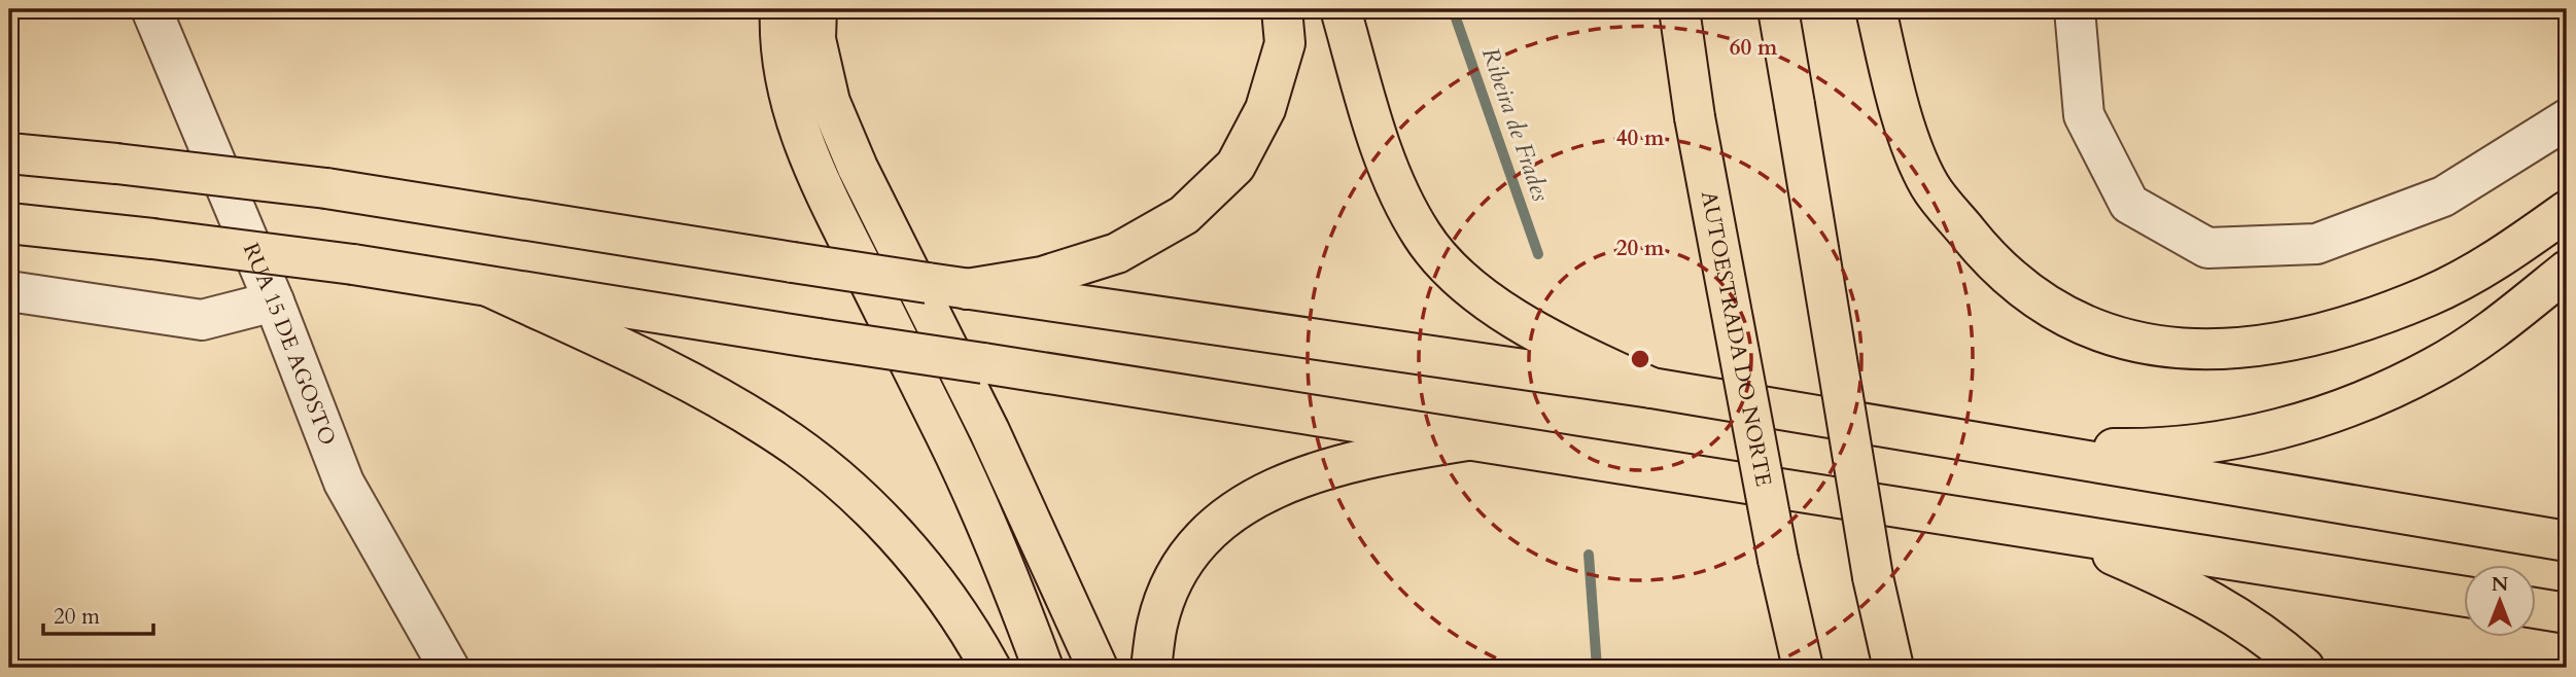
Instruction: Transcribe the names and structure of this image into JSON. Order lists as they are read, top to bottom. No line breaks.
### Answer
{"streets":{"highway":["AUTOESTRADA DO NORTE"],"street":["RUA 15 DE AGOSTO"]},"water":["Ribeira de Frades"],"scale_bar":"20 m","north":"top","rings":["60 m","40 m","20 m"]}
